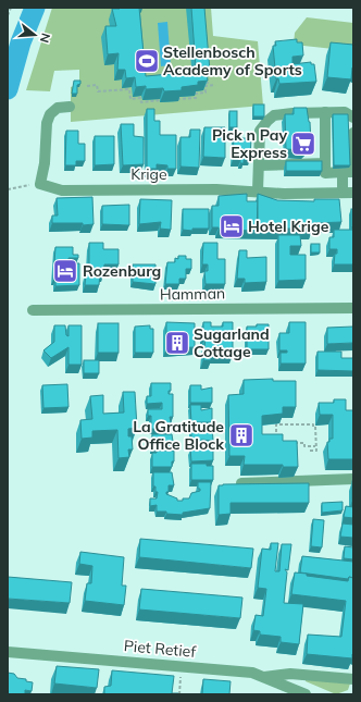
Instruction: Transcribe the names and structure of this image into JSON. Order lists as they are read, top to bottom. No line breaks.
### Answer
{"streets":{"street":["Krige","Hamman","Piet Retief"]},"places":{"sports":["Stellenbosch Academy of Sports"],"supermarket":["Pick n Pay Express"],"hotel":["Hotel Krige","Rozenburg"],"building":["Sugarland Cottage","La Gratitude Office Block"]},"north":"right"}
